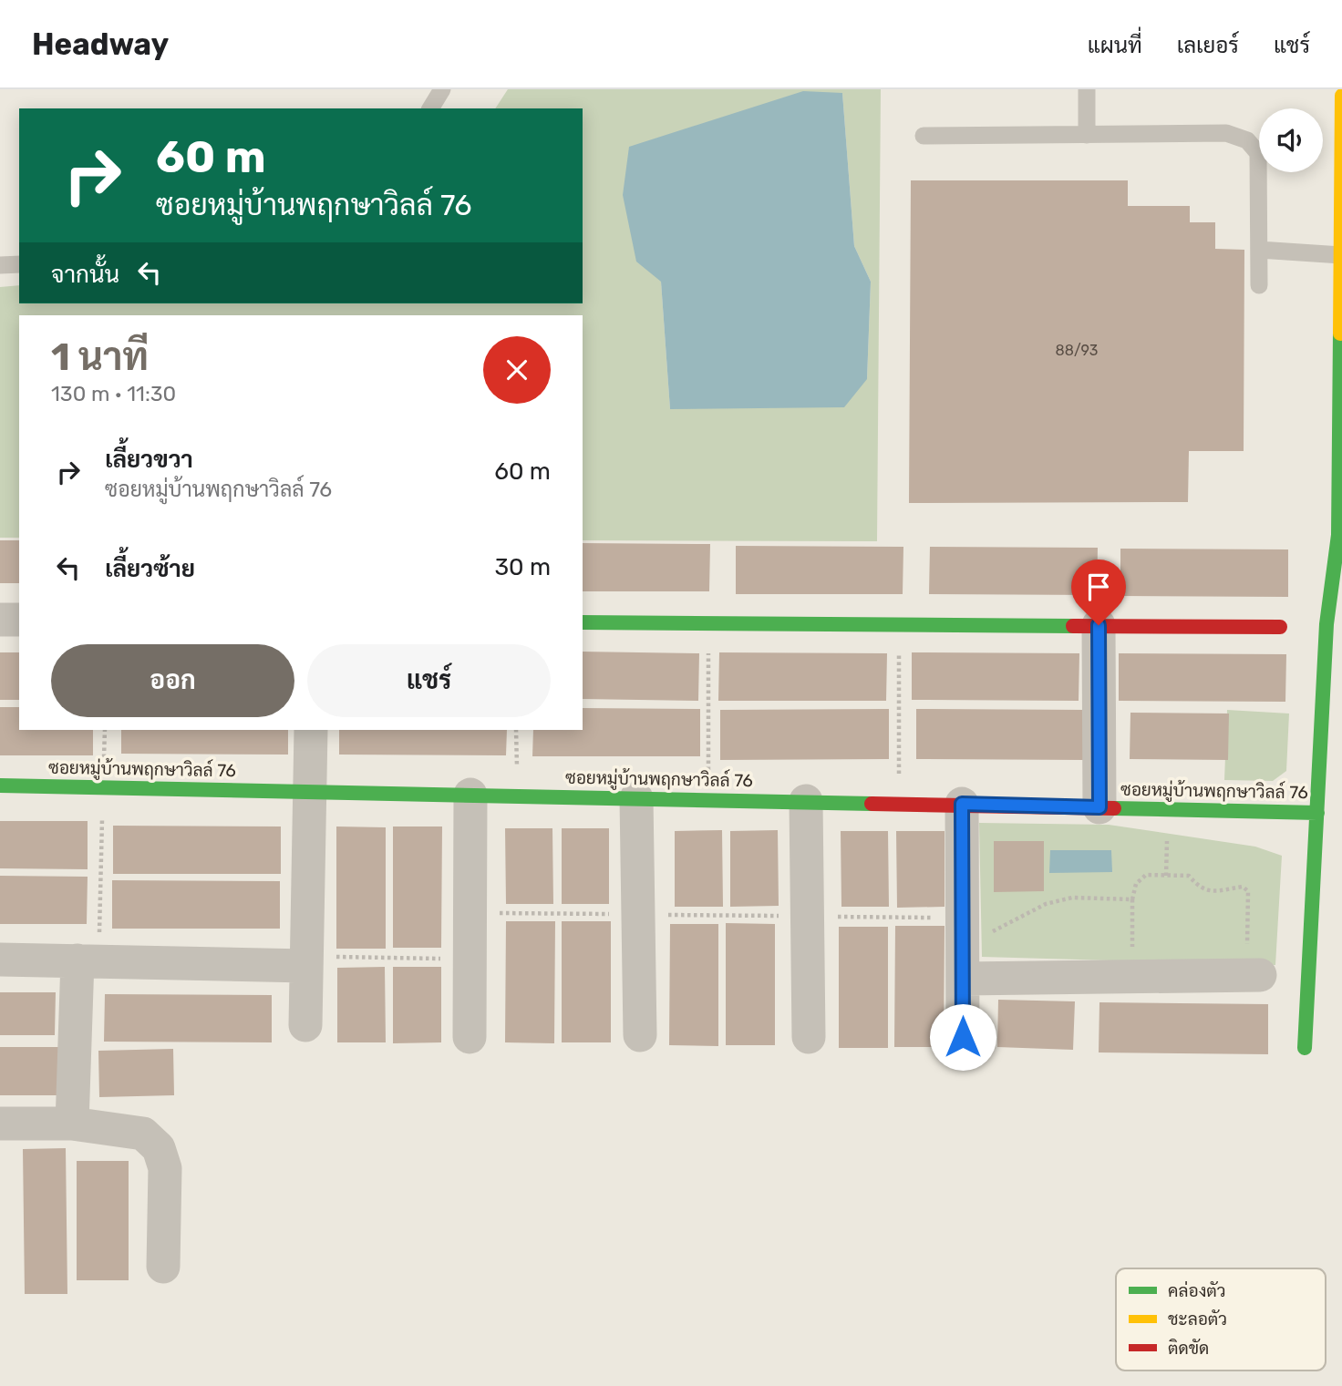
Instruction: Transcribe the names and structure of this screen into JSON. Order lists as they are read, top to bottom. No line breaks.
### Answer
{"streets":{"street":["ซอยหมู่บ้านพฤกษาวิลล์ 76"]},"house_numbers":["88/93"],"legend":["คล่องตัว","ชะลอตัว","ติดขัด"],"page":{"header":"Headway","nav":["แผนที่","เลเยอร์","แชร์"],"turn":["60 m","ซอยหมู่บ้านพฤกษาวิลล์ 76"],"then":"จากนั้น","heading":["1 นาที","130 m · 11:30"],"list":[{"name":"เลี้ยวขวา","note":"ซอยหมู่บ้านพฤกษาวิลล์ 76","value":"60 m"},{"name":"เลี้ยวซ้าย","value":"30 m"}],"buttons":["ออก","แชร์"]}}
